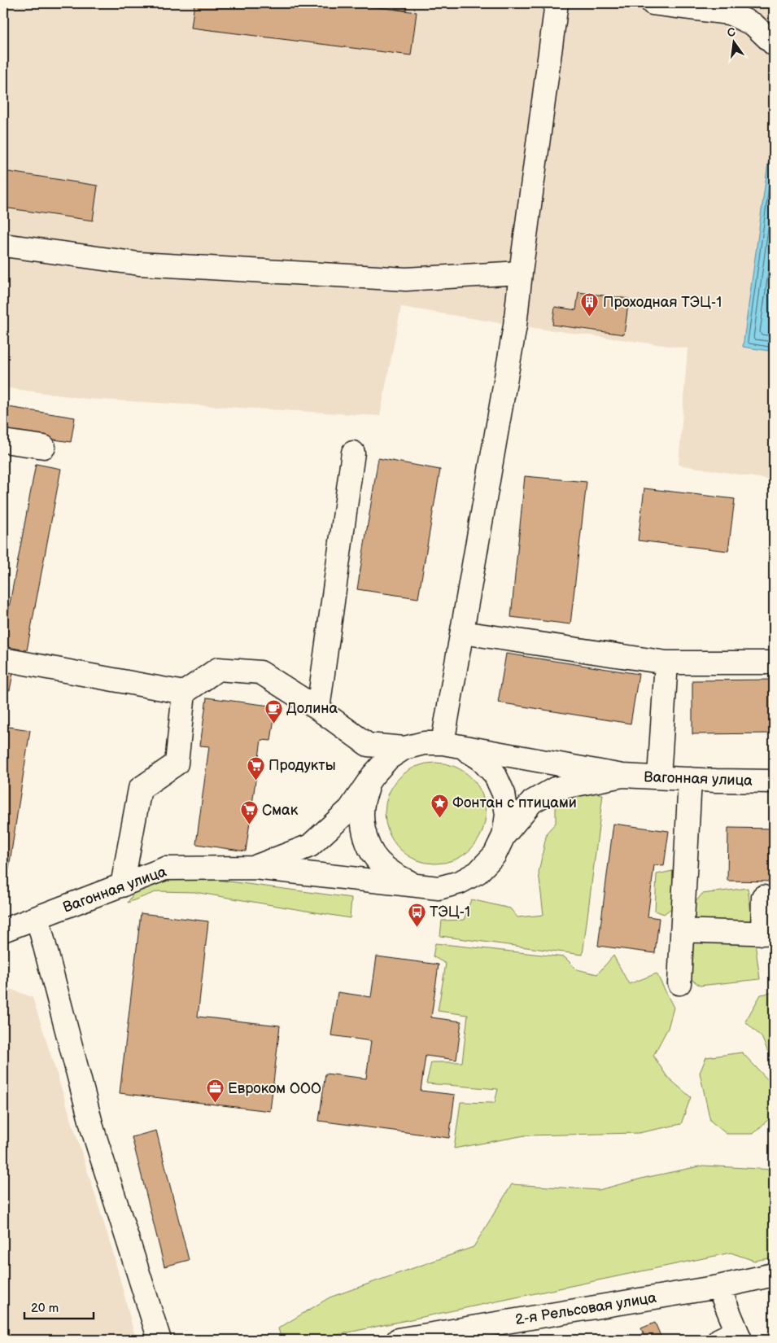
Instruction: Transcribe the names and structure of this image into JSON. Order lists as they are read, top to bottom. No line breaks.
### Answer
{"streets":{"street":["Вагонная улица","2-я Рельсовая улица"]},"places":{"building":["Проходная ТЭЦ-1"],"cafe":["Долина"],"supermarket":["Продукты","Смак"],"place":["Фонтан с птицами"],"bus stop":["ТЭЦ-1"],"office":["Евроком ООО"]},"scale_bar":"20 m","north":"top"}
